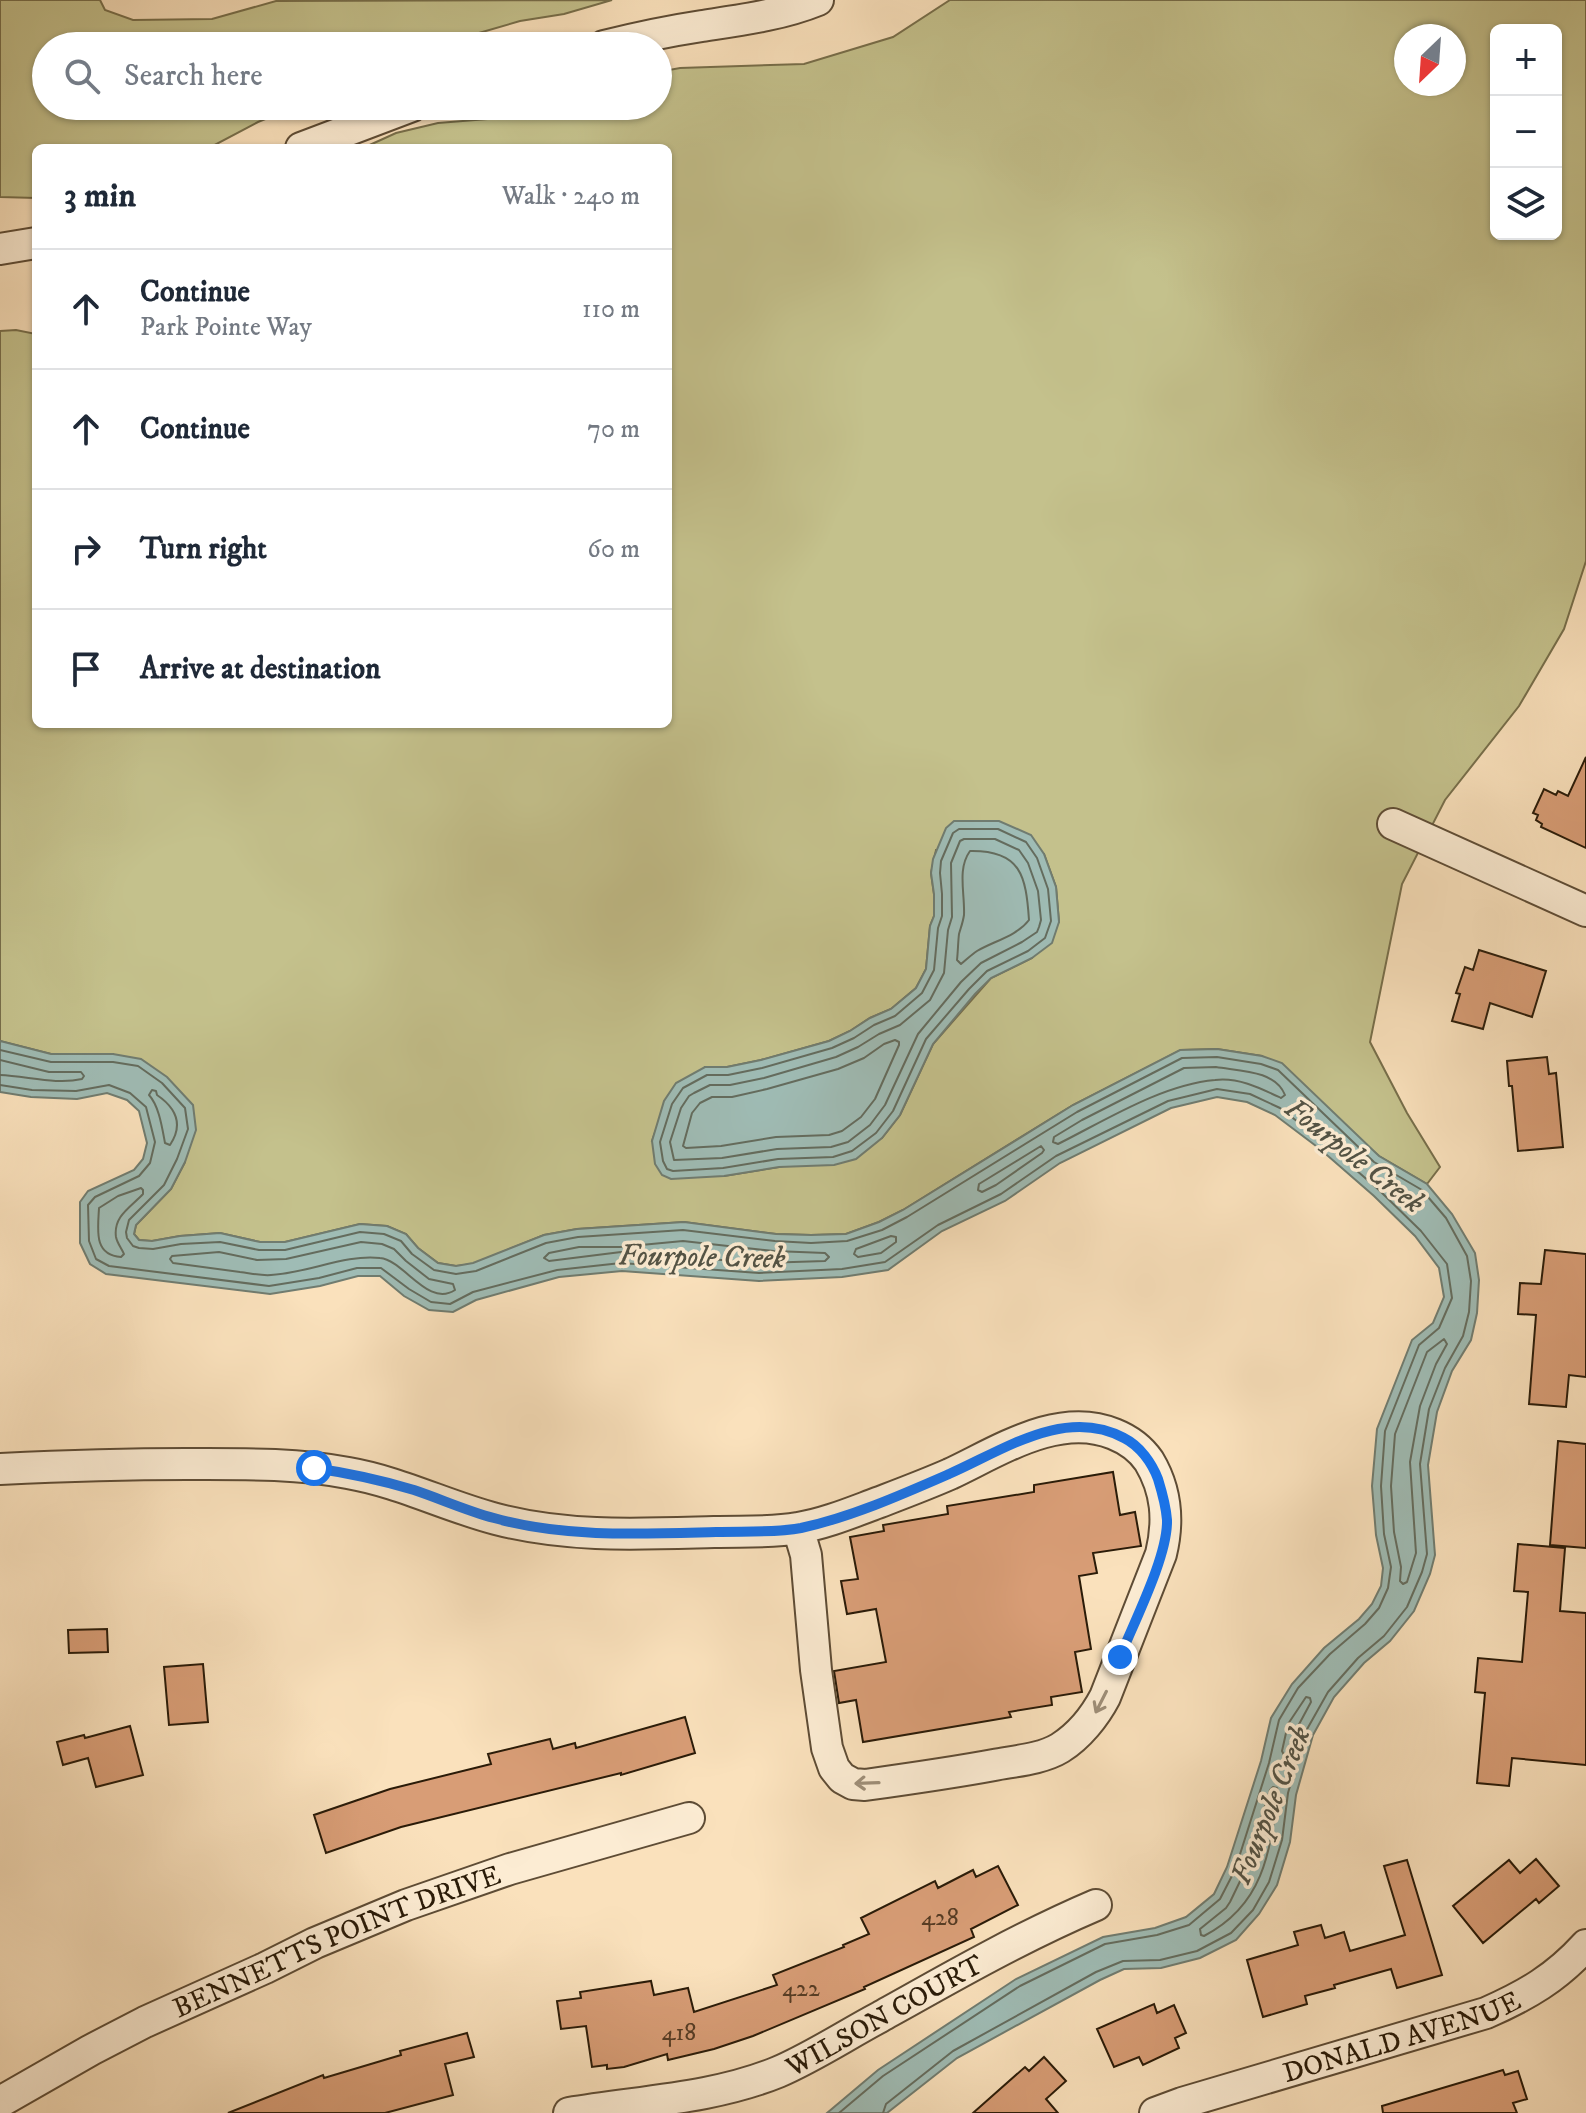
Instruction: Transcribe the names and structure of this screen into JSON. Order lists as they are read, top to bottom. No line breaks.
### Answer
{"streets":{"street":["BENNETTS POINT DRIVE","WILSON COURT","DONALD AVENUE"]},"water":["Fourpole Creek"],"house_numbers":["428","422","418"],"north":"bottom left","page":{"map_buttons":["+","−"],"search":"Search here","heading":["3 min","Walk · 240 m"],"list":[["Continue","Park Pointe Way","110 m"],["Continue","70 m"],["Turn right","60 m"],"Arrive at destination"]}}
